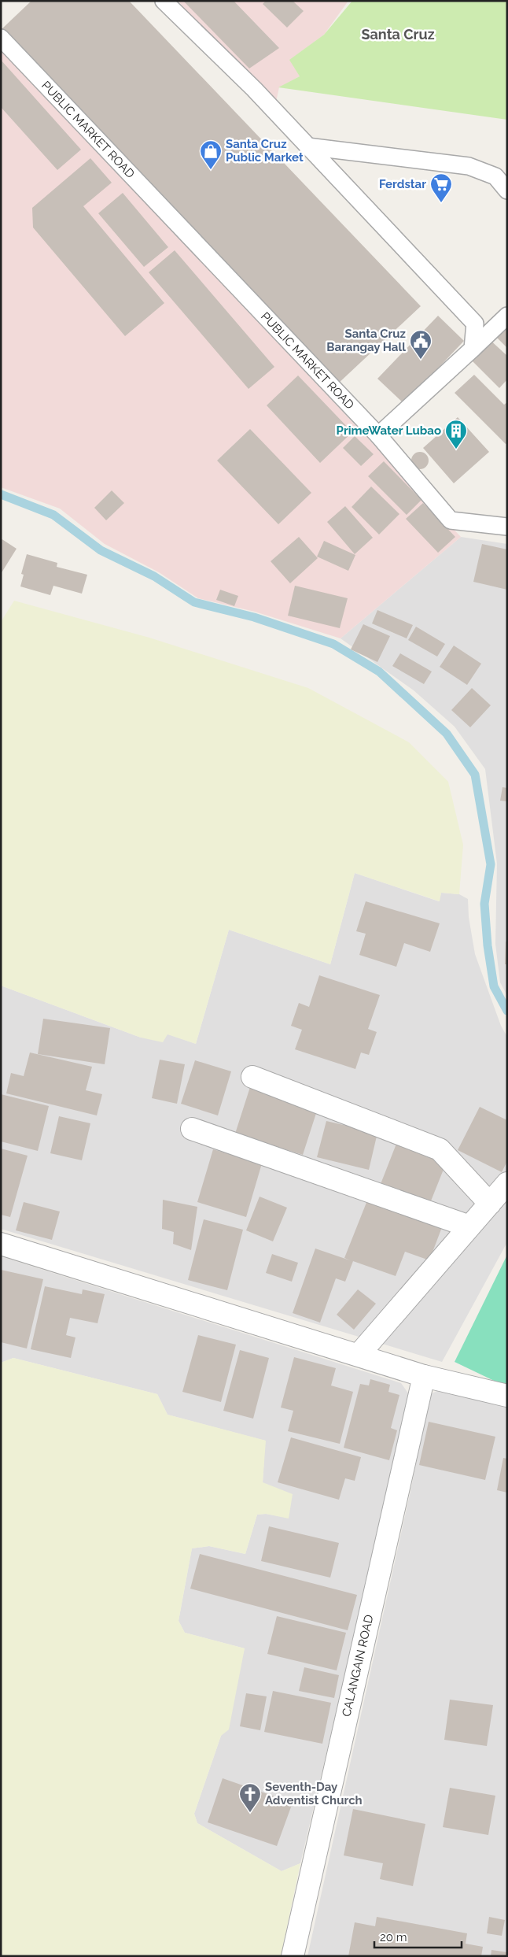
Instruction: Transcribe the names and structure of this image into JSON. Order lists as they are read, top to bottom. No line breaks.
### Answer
{"streets":{"street":["CALANGAIN ROAD"],"lane":["PUBLIC MARKET ROAD"]},"districts":["Santa Cruz"],"places":{"shop":["Santa Cruz Public Market"],"supermarket":["Ferdstar"],"public building":["Santa Cruz Barangay Hall"],"building":["PrimeWater Lubao"],"church":["Seventh-Day Adventist Church"]},"scale_bar":"20 m"}
